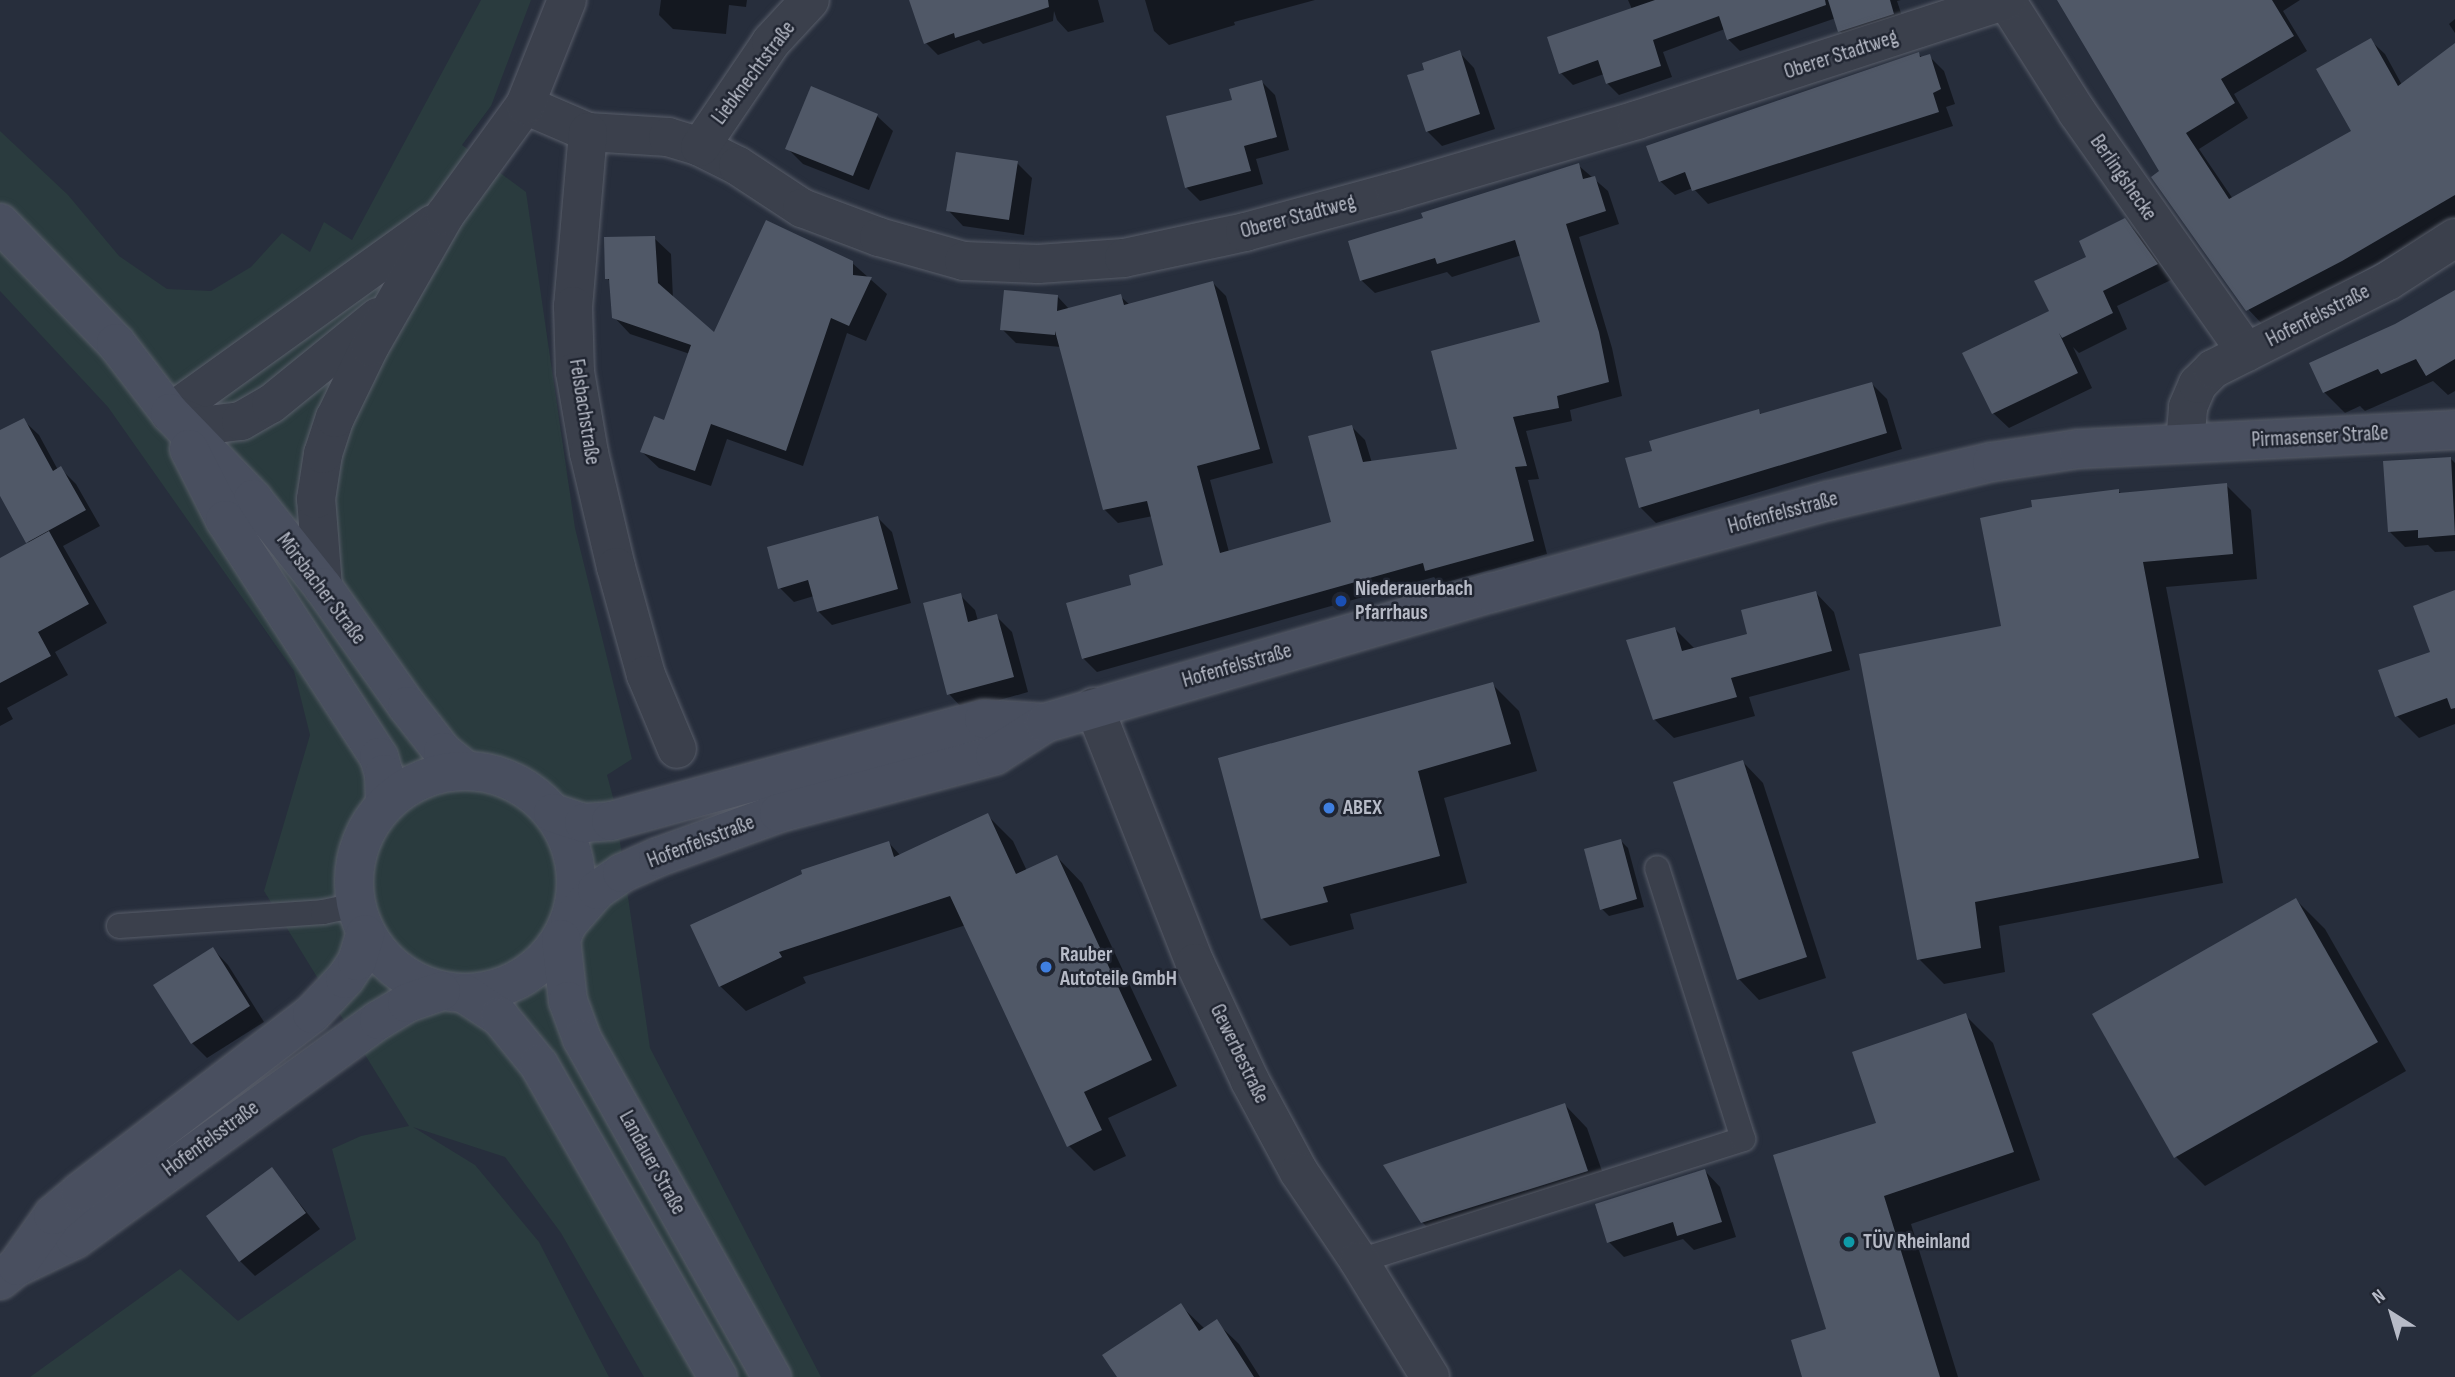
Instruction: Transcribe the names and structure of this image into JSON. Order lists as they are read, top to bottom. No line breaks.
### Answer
{"streets":{"main road":["Hofenfelsstraße","Pirmasenser Straße","Mörsbacher Straße","Landauer Straße"],"street":["Oberer Stadtweg","Liebknechtstraße","Berlingshecke","Felsbachstraße","Gewerbestraße"]},"crossings":[["Oberer Stadtweg","Liebknechtstraße"],["Oberer Stadtweg","Berlingshecke"],["Oberer Stadtweg","Felsbachstraße"],["Berlingshecke","Hofenfelsstraße"],["Hofenfelsstraße","Pirmasenser Straße"],["Hofenfelsstraße","Mörsbacher Straße"],["Hofenfelsstraße","Gewerbestraße"],["Hofenfelsstraße","Landauer Straße"],["Mörsbacher Straße","Landauer Straße"]],"places":["Niederauerbach Pfarrhaus","ABEX","Rauber Autoteile GmbH","TÜV Rheinland"],"north":"top left"}
